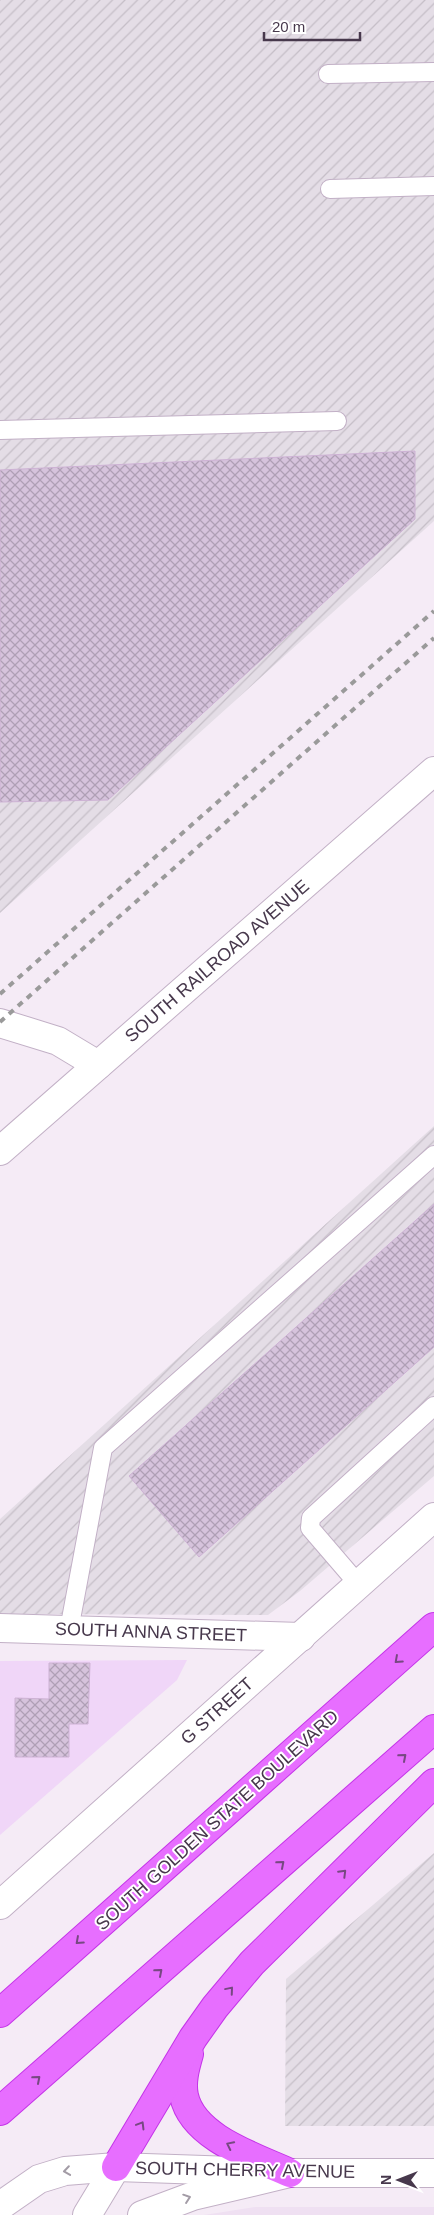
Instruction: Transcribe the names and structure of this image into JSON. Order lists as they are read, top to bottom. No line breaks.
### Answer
{"streets":{"highway":["SOUTH GOLDEN STATE BOULEVARD"],"street":["SOUTH RAILROAD AVENUE","SOUTH ANNA STREET","G STREET","SOUTH CHERRY AVENUE"]},"crossings":[["SOUTH ANNA STREET","G STREET"]],"scale_bar":"20 m","north":"left"}
